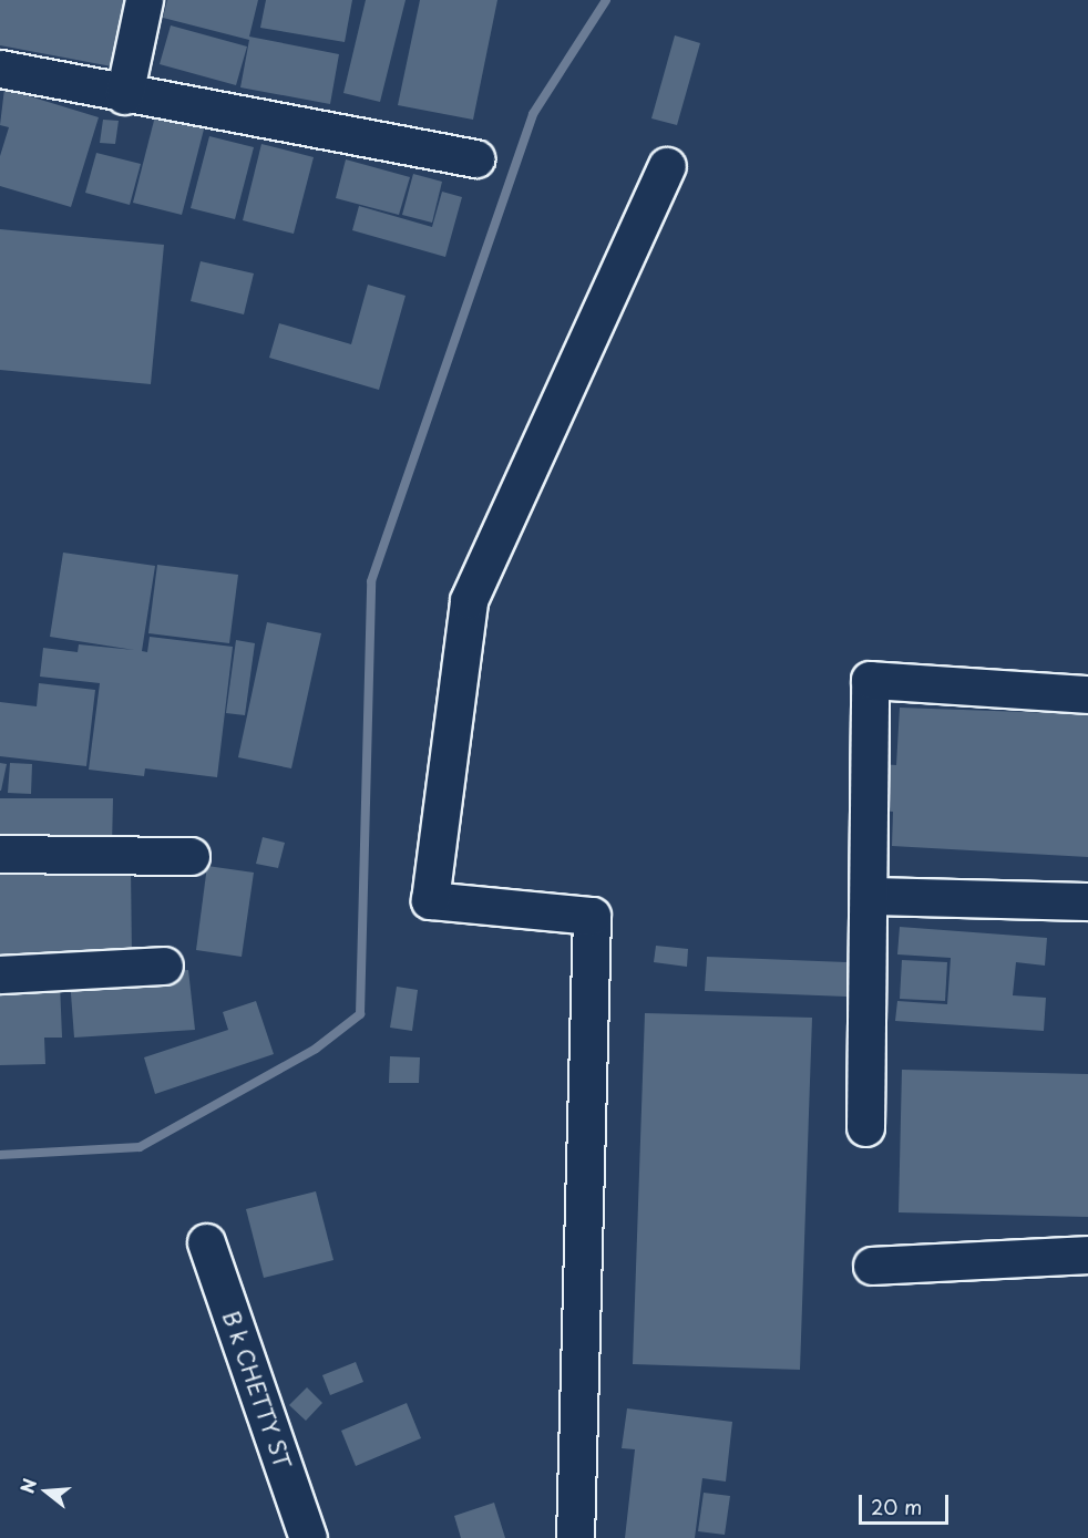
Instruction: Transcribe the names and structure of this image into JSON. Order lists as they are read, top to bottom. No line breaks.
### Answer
{"streets":{"street":["B k CHETTY ST"]},"scale_bar":"20 m","north":"left"}
